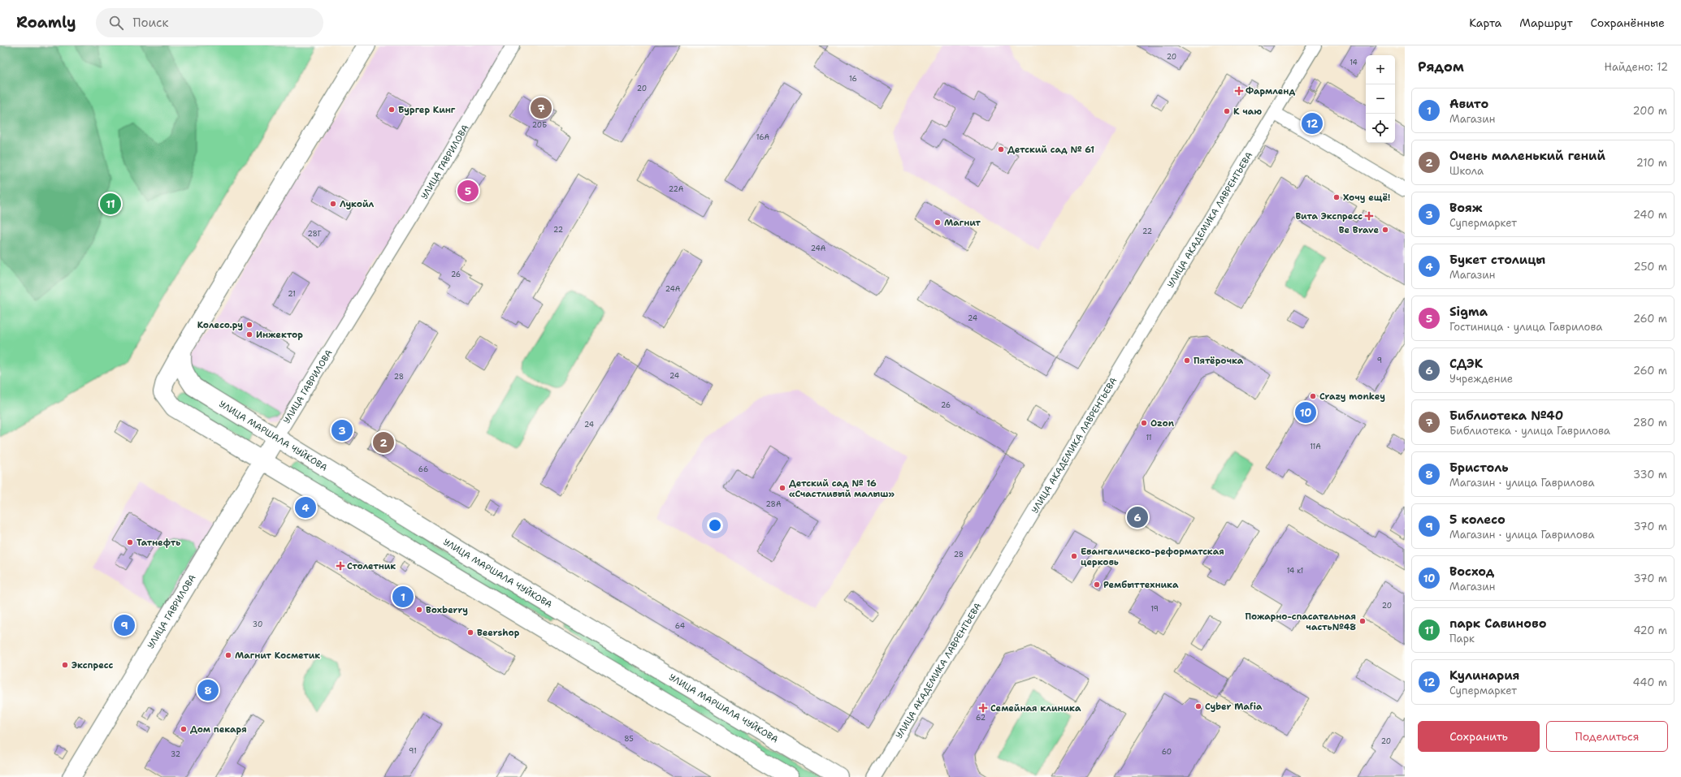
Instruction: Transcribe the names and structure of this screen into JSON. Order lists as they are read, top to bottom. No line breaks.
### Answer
{"streets":{"main road":["УЛИЦА ГАВРИЛОВА","УЛИЦА МАРШАЛА ЧУЙКОВА"],"street":["УЛИЦА АКАДЕМИКА ЛАВРЕНТЬЕВА"]},"crossings":[["УЛИЦА ГАВРИЛОВА","УЛИЦА МАРШАЛА ЧУЙКОВА"]],"places":{"health":["Фармленд","Вита Экспресс","Столетник","Семейная клиника"],"other":["Бургер Кинг","К чаю","Детский сад № 61","Хочу ещё!","Лукойл","Магнит","Be Brave","Колесо.ру","Инжектор","Пятёрочка","Crazy monkey","Ozon","Детский сад № 16 «Счастливый малыш»","Татнефть","Евангелическо-реформатская церковь","Рембыттехника","Boxberry","Пожарно-спасательная часть№48","Beershop","Магнит Косметик","Экспресс","Cyber Mafia","Дом пекаря"]},"house_numbers":["20","14","16","20","20Б","16А","22А","22","22","28Г","24А","26","24А","21","24","9","24","28","26","24","11","11А","66","28А","28","14 к1","20","19","30","64","62","85","20","91","60","32"],"page":{"header":"Roamly","search":"Поиск","nav":["Карта","Маршрут","Сохранённые"],"heading":["Рядом","Найдено: 12"],"map_buttons":["+","−"],"list":[{"mark":"1","name":"Авито","note":"Магазин","value":"200 m"},{"mark":"2","name":"Очень маленький гений","note":"Школа","value":"210 m"},{"mark":"3","name":"Вояж","note":"Супермаркет","value":"240 m"},{"mark":"4","name":"Букет столицы","note":"Магазин","value":"250 m"},{"mark":"5","name":"Sigma","note":"Гостиница · улица Гаврилова","value":"260 m"},{"mark":"6","name":"СДЭК","note":"Учреждение","value":"260 m"},{"mark":"7","name":"Библиотека №40","note":"Библиотека · улица Гаврилова","value":"280 m"},{"mark":"8","name":"Бристоль","note":"Магазин · улица Гаврилова","value":"330 m"},{"mark":"9","name":"5 колесо","note":"Магазин · улица Гаврилова","value":"370 m"},{"mark":"10","name":"Восход","note":"Магазин","value":"370 m"},{"mark":"11","name":"парк Савиново","note":"Парк","value":"420 m"},{"mark":"12","name":"Кулинария","note":"Супермаркет","value":"440 m"}],"pins":["7","12","5","11","10","3","2","4","6","1","9","8"],"buttons":["Сохранить","Поделиться"]}}
